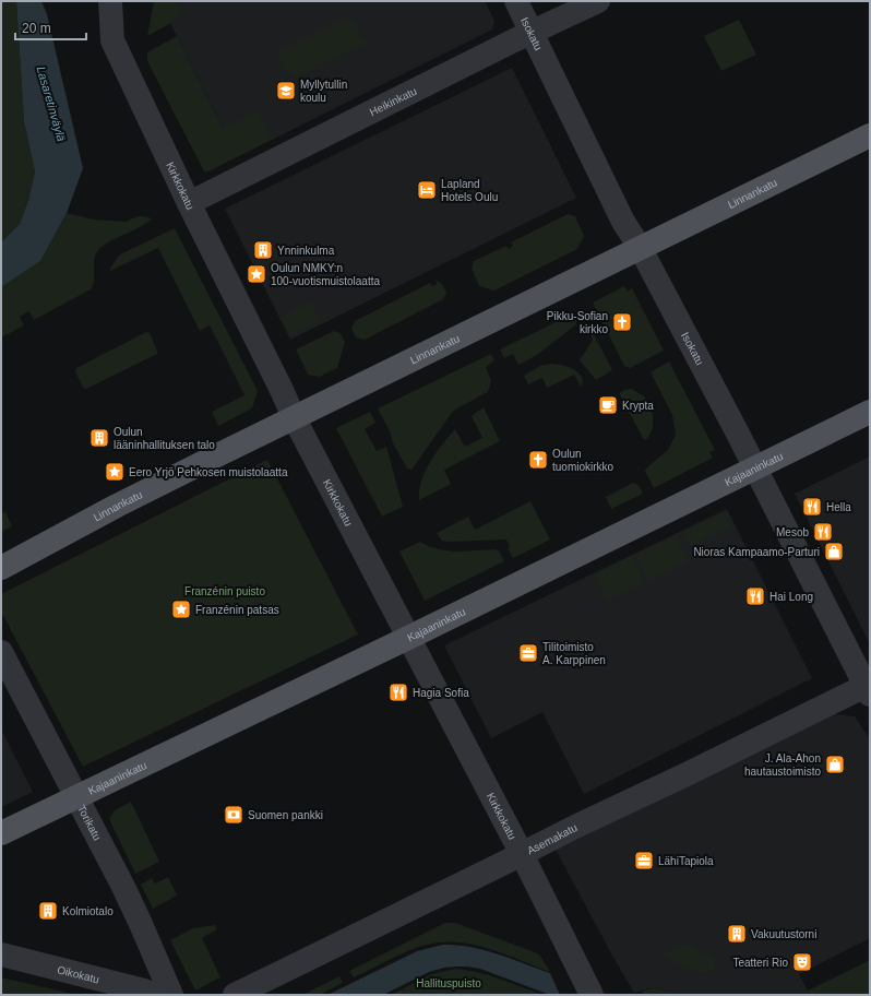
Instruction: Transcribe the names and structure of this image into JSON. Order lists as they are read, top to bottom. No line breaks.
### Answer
{"streets":{"main road":["Linnankatu","Kajaaninkatu"],"street":["Isokatu","Heikinkatu","Kirkkokatu","Torikatu","Asemakatu","Oikokatu"]},"crossings":[["Isokatu","Heikinkatu"],["Isokatu","Linnankatu"],["Isokatu","Kajaaninkatu"],["Isokatu","Asemakatu"],["Heikinkatu","Kirkkokatu"],["Kirkkokatu","Linnankatu"],["Kirkkokatu","Kajaaninkatu"],["Kirkkokatu","Asemakatu"],["Kajaaninkatu","Torikatu"]],"water":["Lasaretinväylä"],"parks":["Franzénin puisto","Hallituspuisto"],"places":{"school or university":["Myllytullin koulu"],"hotel":["Lapland Hotels Oulu"],"building":["Ynninkulma","Oulun lääninhallituksen talo","Kolmiotalo","Vakuutustorni"],"place":["Oulun NMKY:n 100-vuotismuistolaatta","Eero Yrjö Pehkosen muistolaatta","Franzénin patsas"],"church":["Pikku-Sofian kirkko","Oulun tuomiokirkko"],"cafe":["Krypta"],"restaurant":["Hella","Mesob","Hai Long","Hagia Sofia"],"shop":["Nioras Kampaamo-Parturi","J. Ala-Ahon hautaustoimisto"],"office":["Tilitoimisto A. Karppinen","LähiTapiola"],"bank":["Suomen pankki"],"theatre":["Teatteri Rio"]},"scale_bar":"20 m"}
